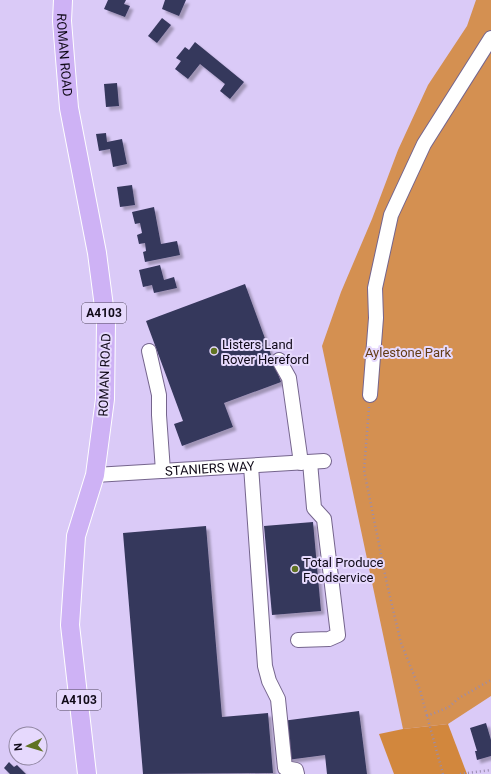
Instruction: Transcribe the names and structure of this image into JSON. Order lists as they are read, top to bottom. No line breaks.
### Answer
{"streets":{"main road":["ROMAN ROAD","A4103"],"lane":["STANIERS WAY"]},"crossings":[["ROMAN ROAD","STANIERS WAY"]],"parks":["Aylestone Park"],"places":["Listers Land Rover Hereford","Total Produce Foodservice"],"north":"left"}
